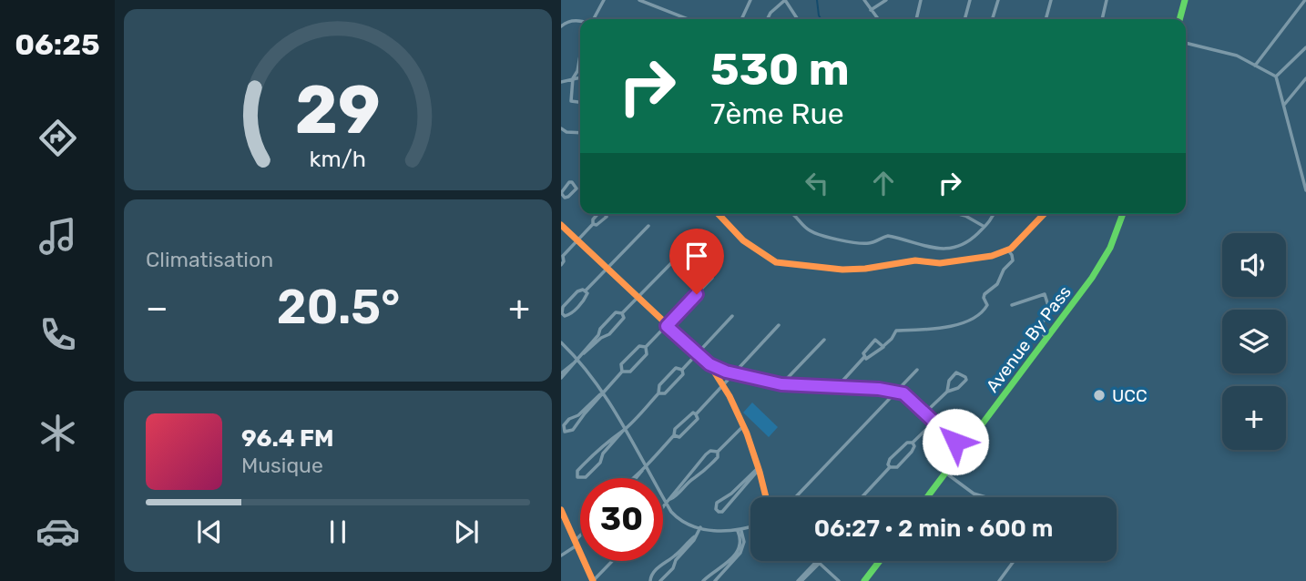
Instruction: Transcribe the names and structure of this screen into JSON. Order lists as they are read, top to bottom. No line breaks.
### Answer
{"streets":{"main road":["Avenue By Pass"]},"places":["UCC"],"page":{"tabs":"06:25","turn":["530 m","7ème Rue"],"tile":"Climatisation","map_buttons":"+","heat":["−","20.5°","+"],"song":["96.4 FM","Musique"],"limit":"30","trip":"06:27 · 2 min · 600 m","gauge":["29","km/h"]}}
